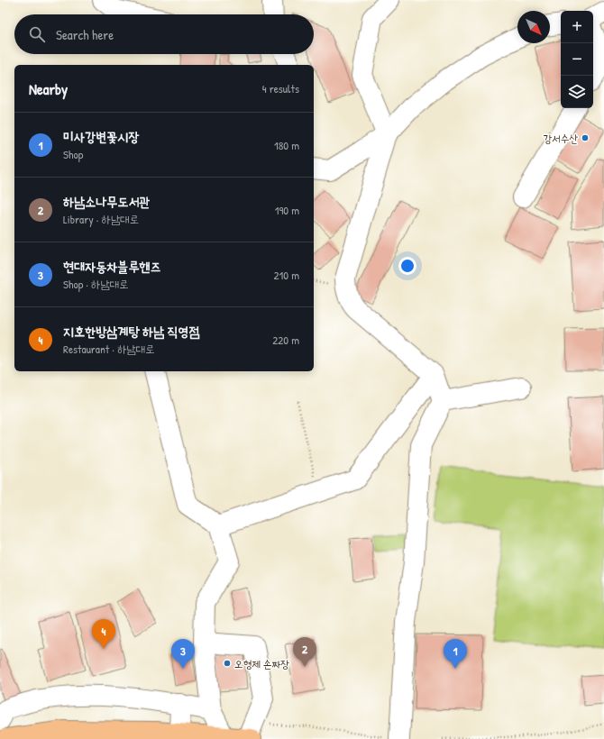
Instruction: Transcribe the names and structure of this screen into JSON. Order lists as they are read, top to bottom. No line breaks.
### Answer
{"places":["강서수산","오형제 손짜장"],"north":"bottom right","page":{"map_buttons":["+","−"],"search":"Search here","heading":["Nearby","4 results"],"list":[{"mark":"1","name":"미사강변꽃시장","note":"Shop","value":"180 m"},{"mark":"2","name":"하남소나무도서관","note":"Library · 하남대로","value":"190 m"},{"mark":"3","name":"현대자동차블루핸즈","note":"Shop · 하남대로","value":"210 m"},{"mark":"4","name":"지호한방삼계탕 하남 직영점","note":"Restaurant · 하남대로","value":"220 m"}],"pins":["4","2","1","3"]}}
